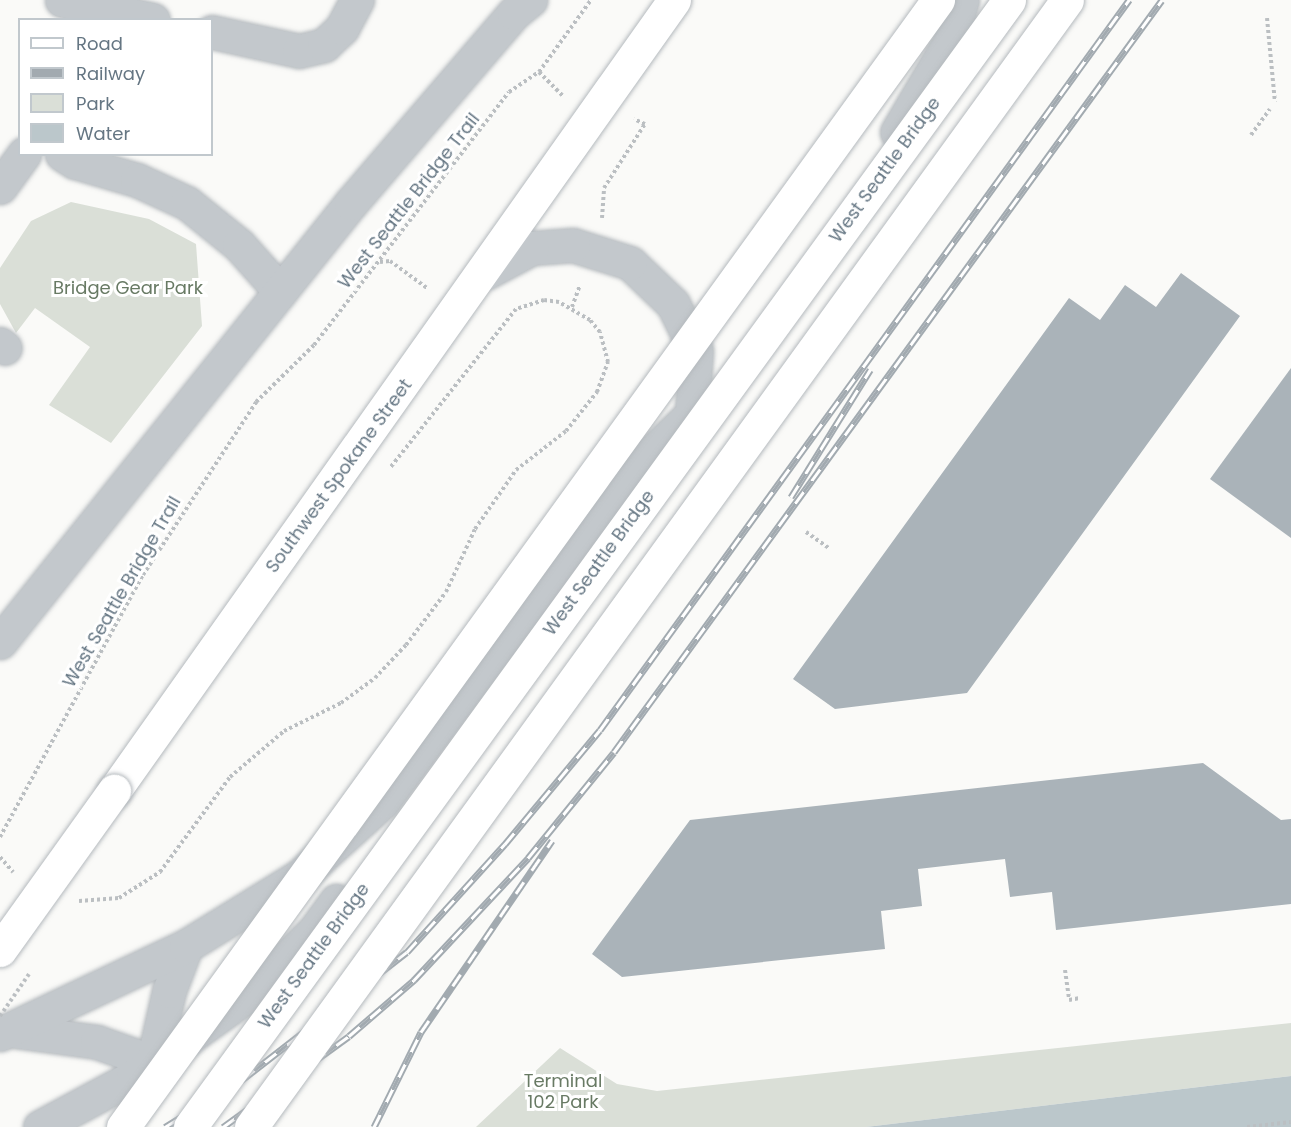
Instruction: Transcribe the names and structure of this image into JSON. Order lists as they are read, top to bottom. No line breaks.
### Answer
{"streets":{"main road":["West Seattle Bridge","Southwest Spokane Street"],"path":["West Seattle Bridge Trail"]},"parks":["Bridge Gear Park","Terminal 102 Park"],"legend":["Road","Railway","Park","Water"]}
